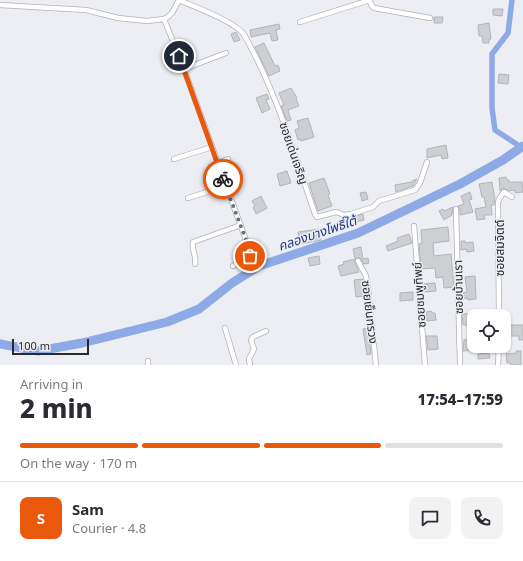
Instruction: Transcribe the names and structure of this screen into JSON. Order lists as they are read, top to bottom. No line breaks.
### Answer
{"streets":{"street":["ซอยเด่นเจริญ","ซอยสมจิตต์","ซอยบ้านเรา","ซอยชมพูทิพย์","ซอยเย็นทรวง"]},"water":["คลองบางโพธิ์ใต้"],"scale_bar":"100 m","page":{"scale":"100 m","heading":["2 min","Arriving in","17:54–17:59"],"panel":["Sam","Courier · 4.8"],"bar":"On the way · 170 m","round":"S"}}
